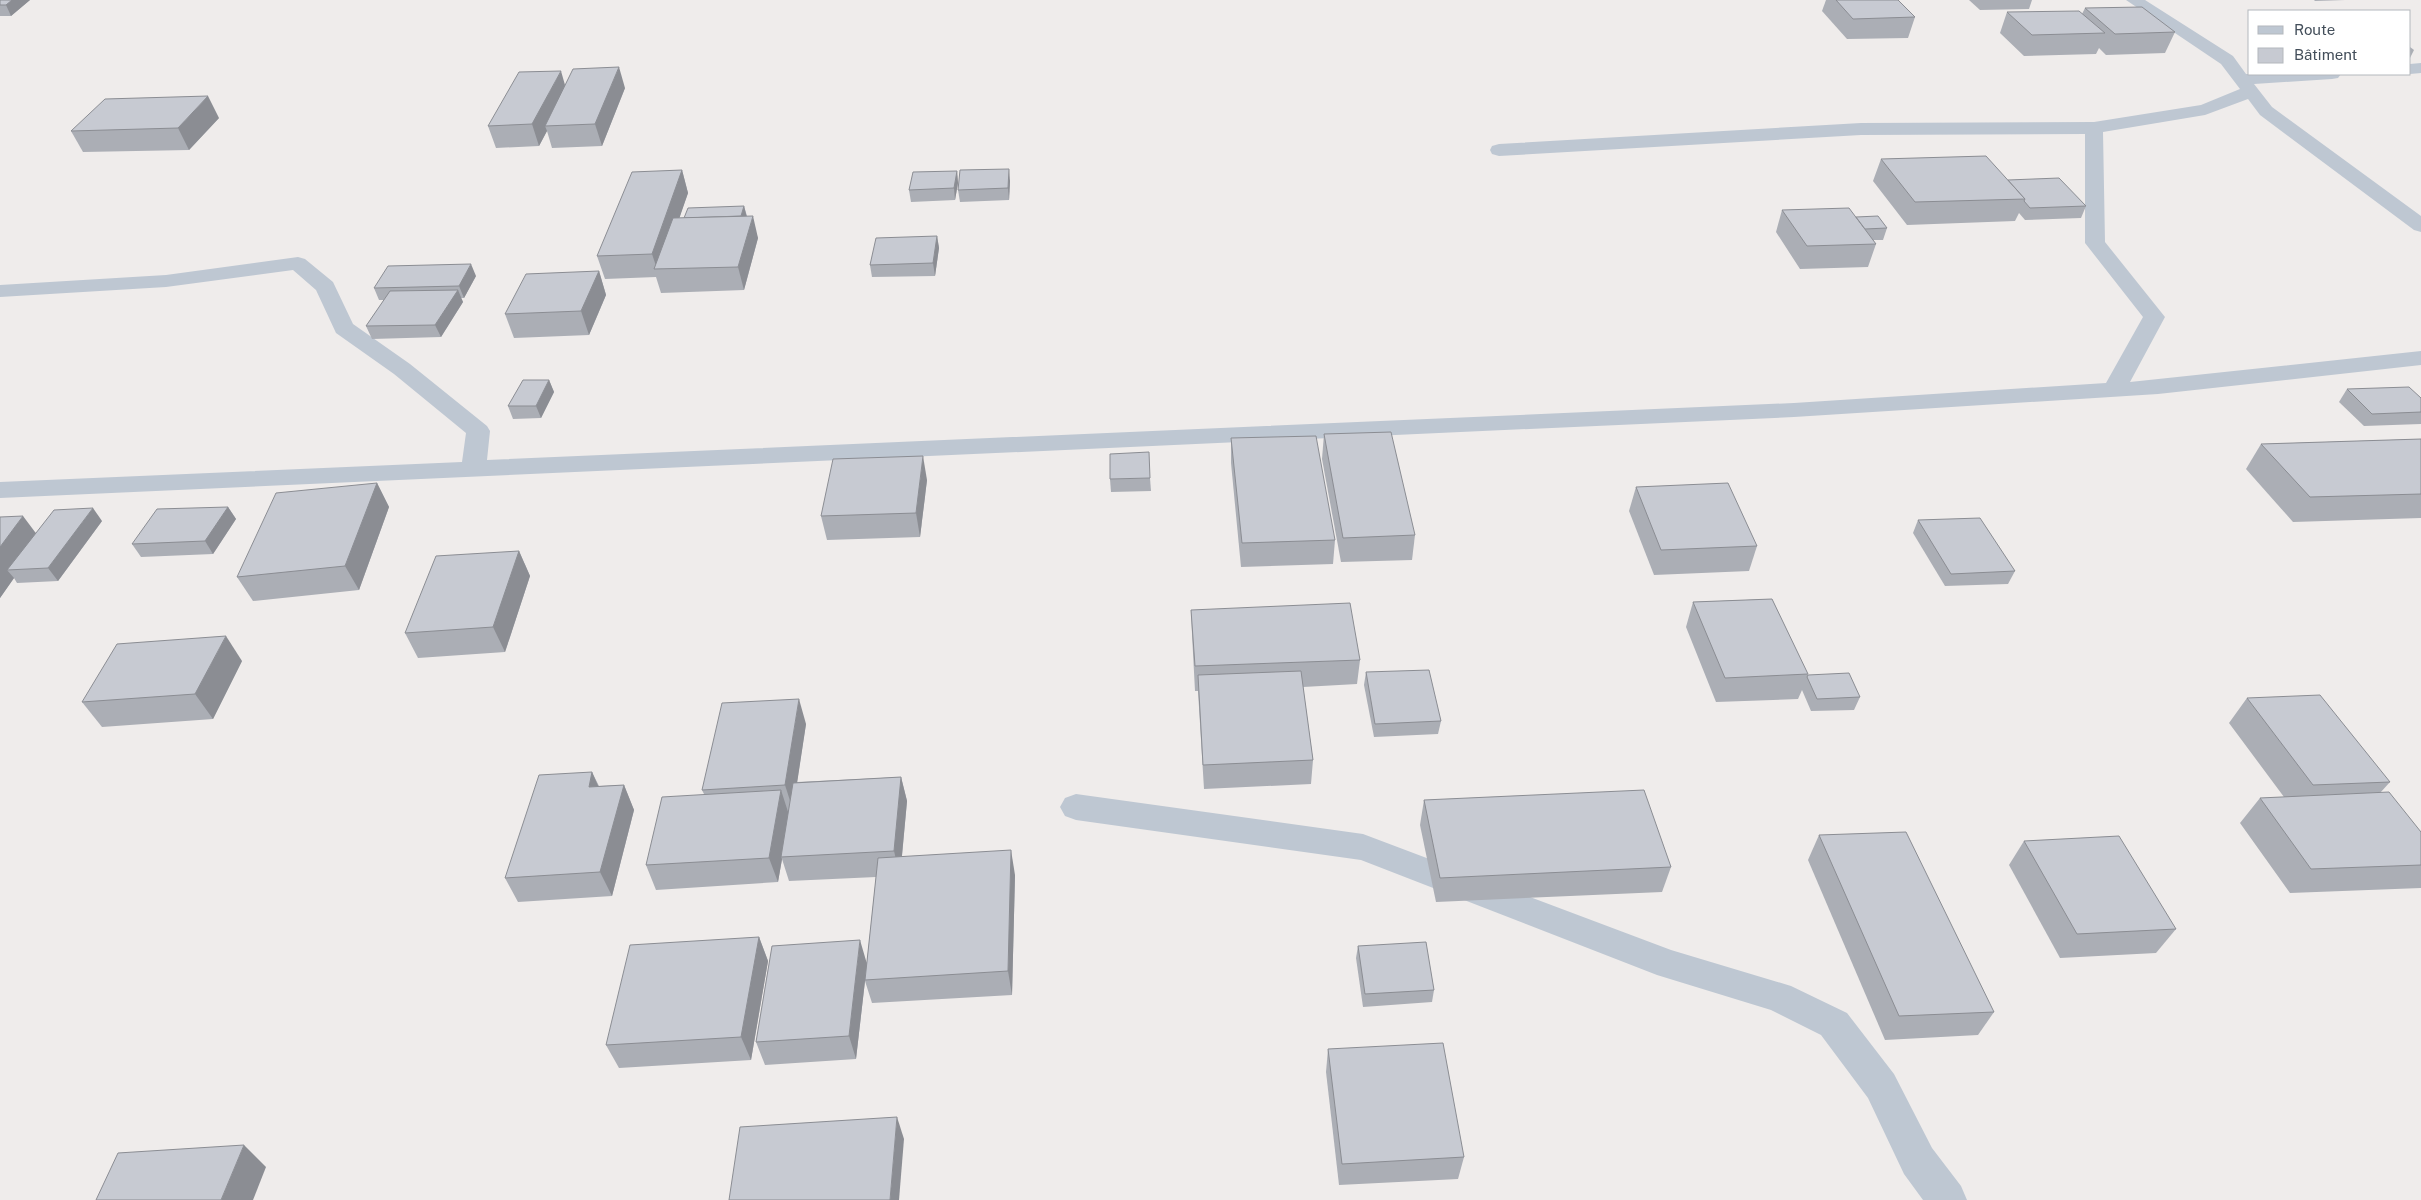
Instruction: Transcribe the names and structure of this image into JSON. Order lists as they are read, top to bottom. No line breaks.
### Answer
{"legend":["Route","Bâtiment"]}
